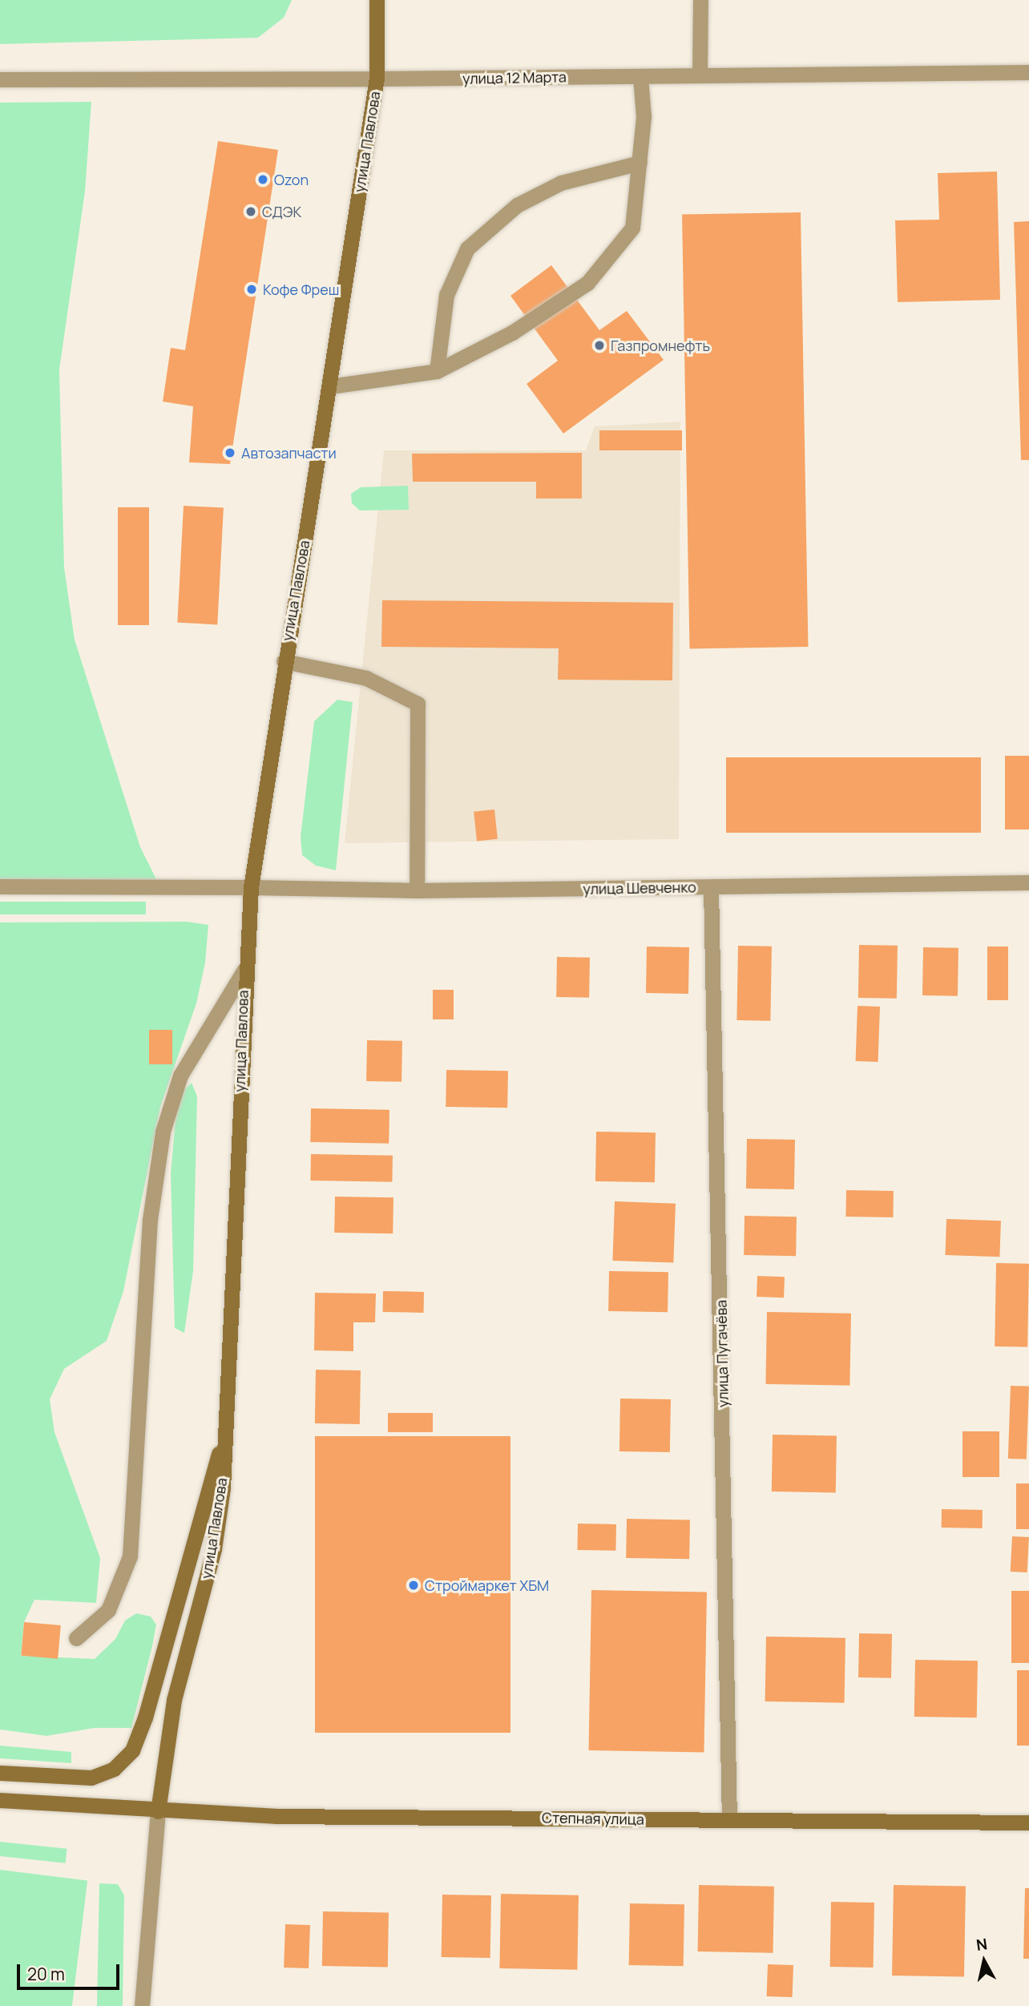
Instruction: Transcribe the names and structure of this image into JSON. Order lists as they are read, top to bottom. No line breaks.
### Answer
{"streets":{"main road":["улица Павлова","Степная улица"],"street":["улица 12 Марта","улица Шевченко","улица Пугачёва"]},"crossings":[["улица 12 Марта","улица Павлова"],["улица Павлова","улица Шевченко"],["улица Павлова","Степная улица"],["улица Шевченко","улица Пугачёва"],["улица Пугачёва","Степная улица"]],"places":["Ozon","СДЭК","Кофе Фреш","Газпромнефть","Автозапчасти","Строймаркет ХБМ"],"scale_bar":"20 m","north":"top"}
